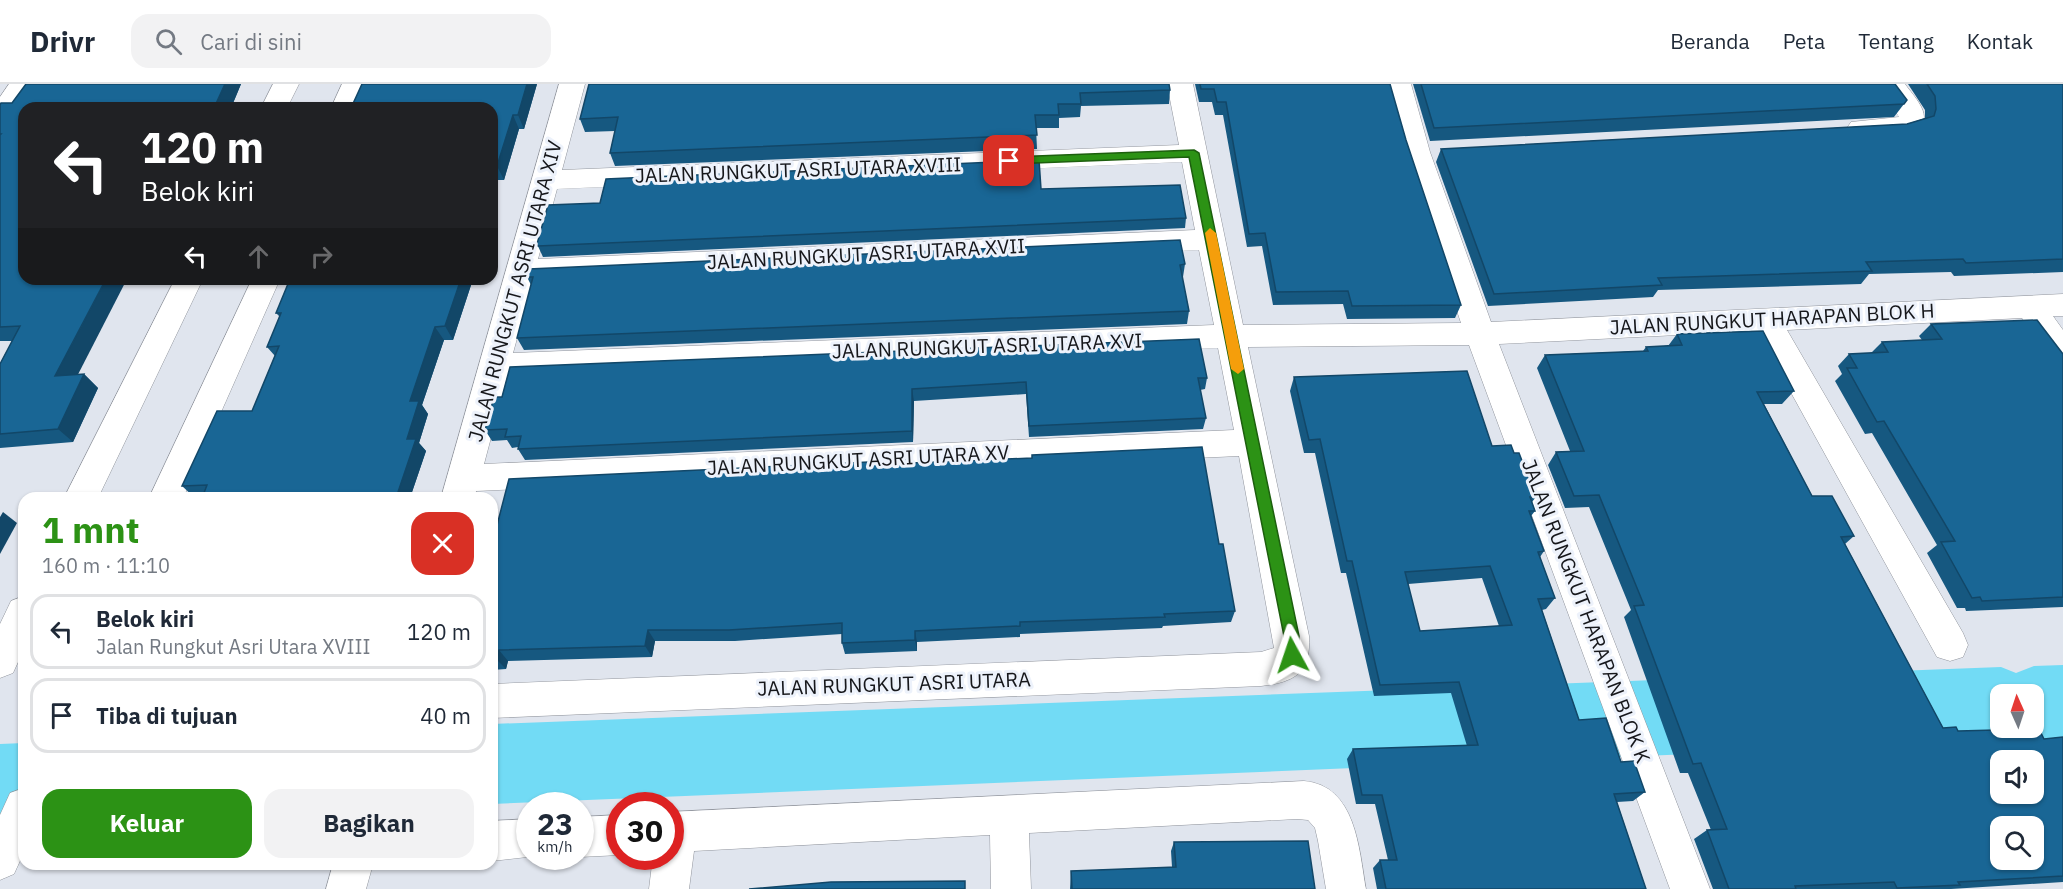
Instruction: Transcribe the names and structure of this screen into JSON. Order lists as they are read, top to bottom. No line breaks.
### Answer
{"streets":{"street":["JALAN RUNGKUT ASRI UTARA XVIII","JALAN RUNGKUT ASRI UTARA XVII","JALAN RUNGKUT ASRI UTARA XIV","JALAN RUNGKUT HARAPAN BLOK H","JALAN RUNGKUT ASRI UTARA XVI","JALAN RUNGKUT ASRI UTARA XV","JALAN RUNGKUT HARAPAN BLOK K","JALAN RUNGKUT ASRI UTARA"]},"crossings":[["JALAN RUNGKUT ASRI UTARA XVIII","JALAN RUNGKUT ASRI UTARA XIV"],["JALAN RUNGKUT ASRI UTARA XVII","JALAN RUNGKUT ASRI UTARA XIV"],["JALAN RUNGKUT ASRI UTARA XIV","JALAN RUNGKUT ASRI UTARA XVI"],["JALAN RUNGKUT ASRI UTARA XIV","JALAN RUNGKUT ASRI UTARA XV"],["JALAN RUNGKUT HARAPAN BLOK H","JALAN RUNGKUT ASRI UTARA XVI"],["JALAN RUNGKUT HARAPAN BLOK H","JALAN RUNGKUT HARAPAN BLOK K"],["JALAN RUNGKUT ASRI UTARA XVI","JALAN RUNGKUT HARAPAN BLOK K"],["JALAN RUNGKUT ASRI UTARA XV","JALAN RUNGKUT ASRI UTARA"]],"north":"top","page":{"header":"Drivr","search":"Cari di sini","nav":["Beranda","Peta","Tentang","Kontak"],"turn":["120 m","Belok kiri"],"heading":["1 mnt","160 m · 11:10"],"list":[{"name":"Belok kiri","note":"Jalan Rungkut Asri Utara XVIII","value":"120 m"},{"name":"Tiba di tujuan","value":"40 m"}],"buttons":["Keluar","Bagikan"],"speed":"23 km/h","limit":"30"}}
